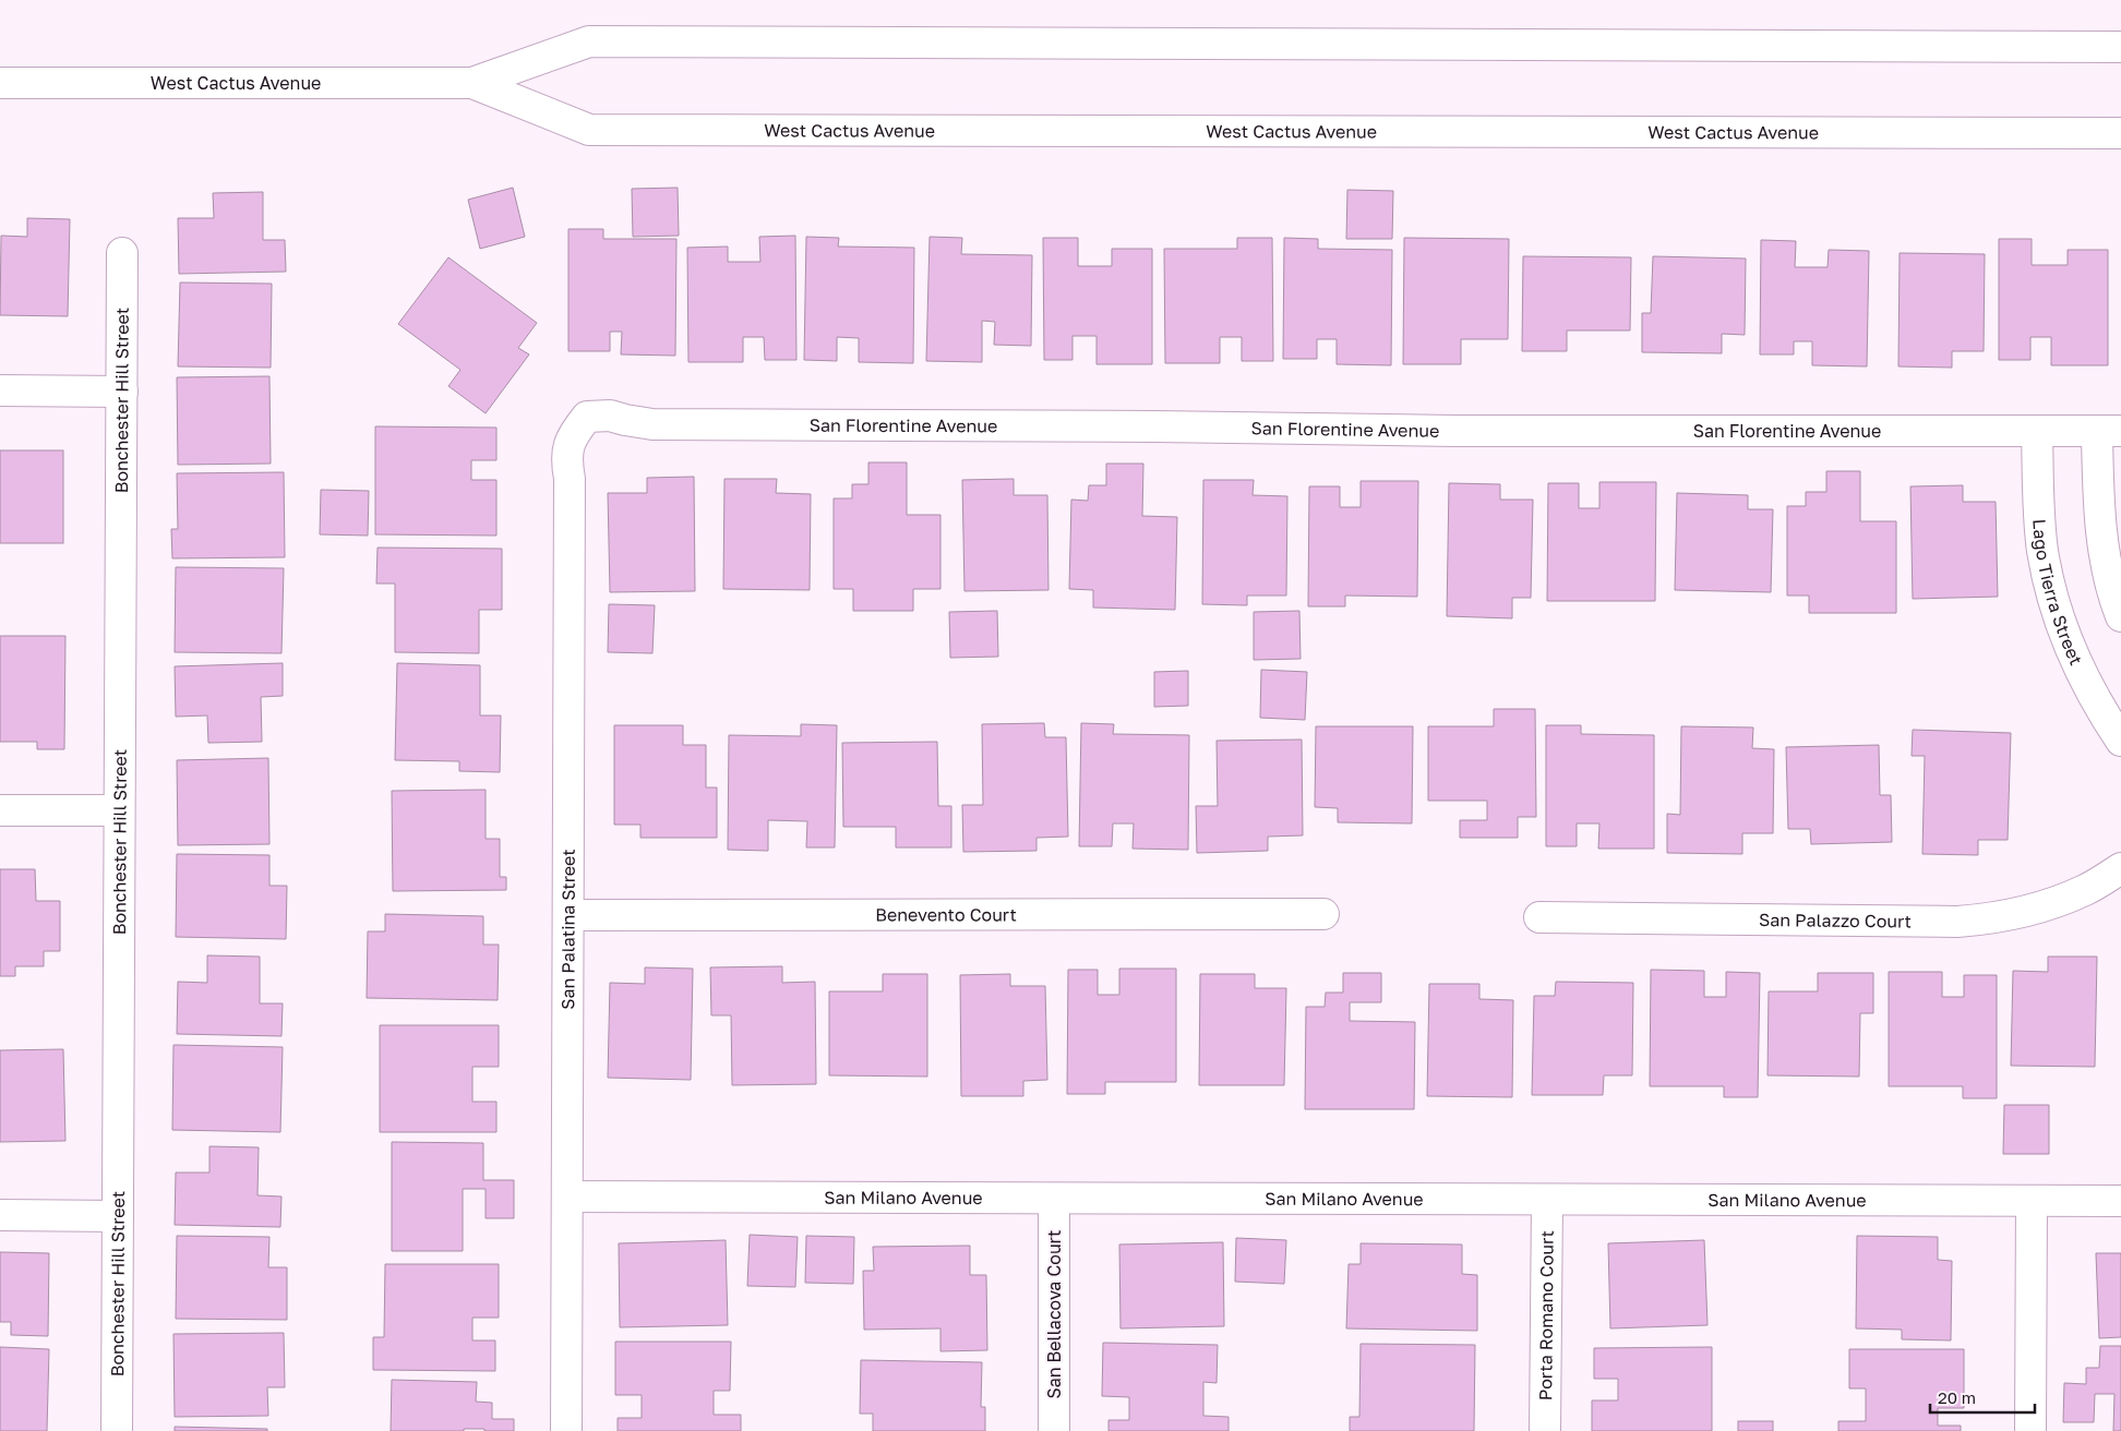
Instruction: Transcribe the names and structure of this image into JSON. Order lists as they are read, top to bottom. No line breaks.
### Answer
{"streets":{"street":["West Cactus Avenue","Bonchester Hill Street","San Florentine Avenue","Lago Tierra Street","Benevento Court","San Palazzo Court","San Palatina Street","San Milano Avenue","San Bellacova Court","Porta Romano Court"]},"crossings":[["San Florentine Avenue","Lago Tierra Street"],["San Florentine Avenue","San Palatina Street"],["Benevento Court","San Palatina Street"],["San Palatina Street","San Milano Avenue"],["San Milano Avenue","San Bellacova Court"],["San Milano Avenue","Porta Romano Court"]],"scale_bar":"20 m"}
